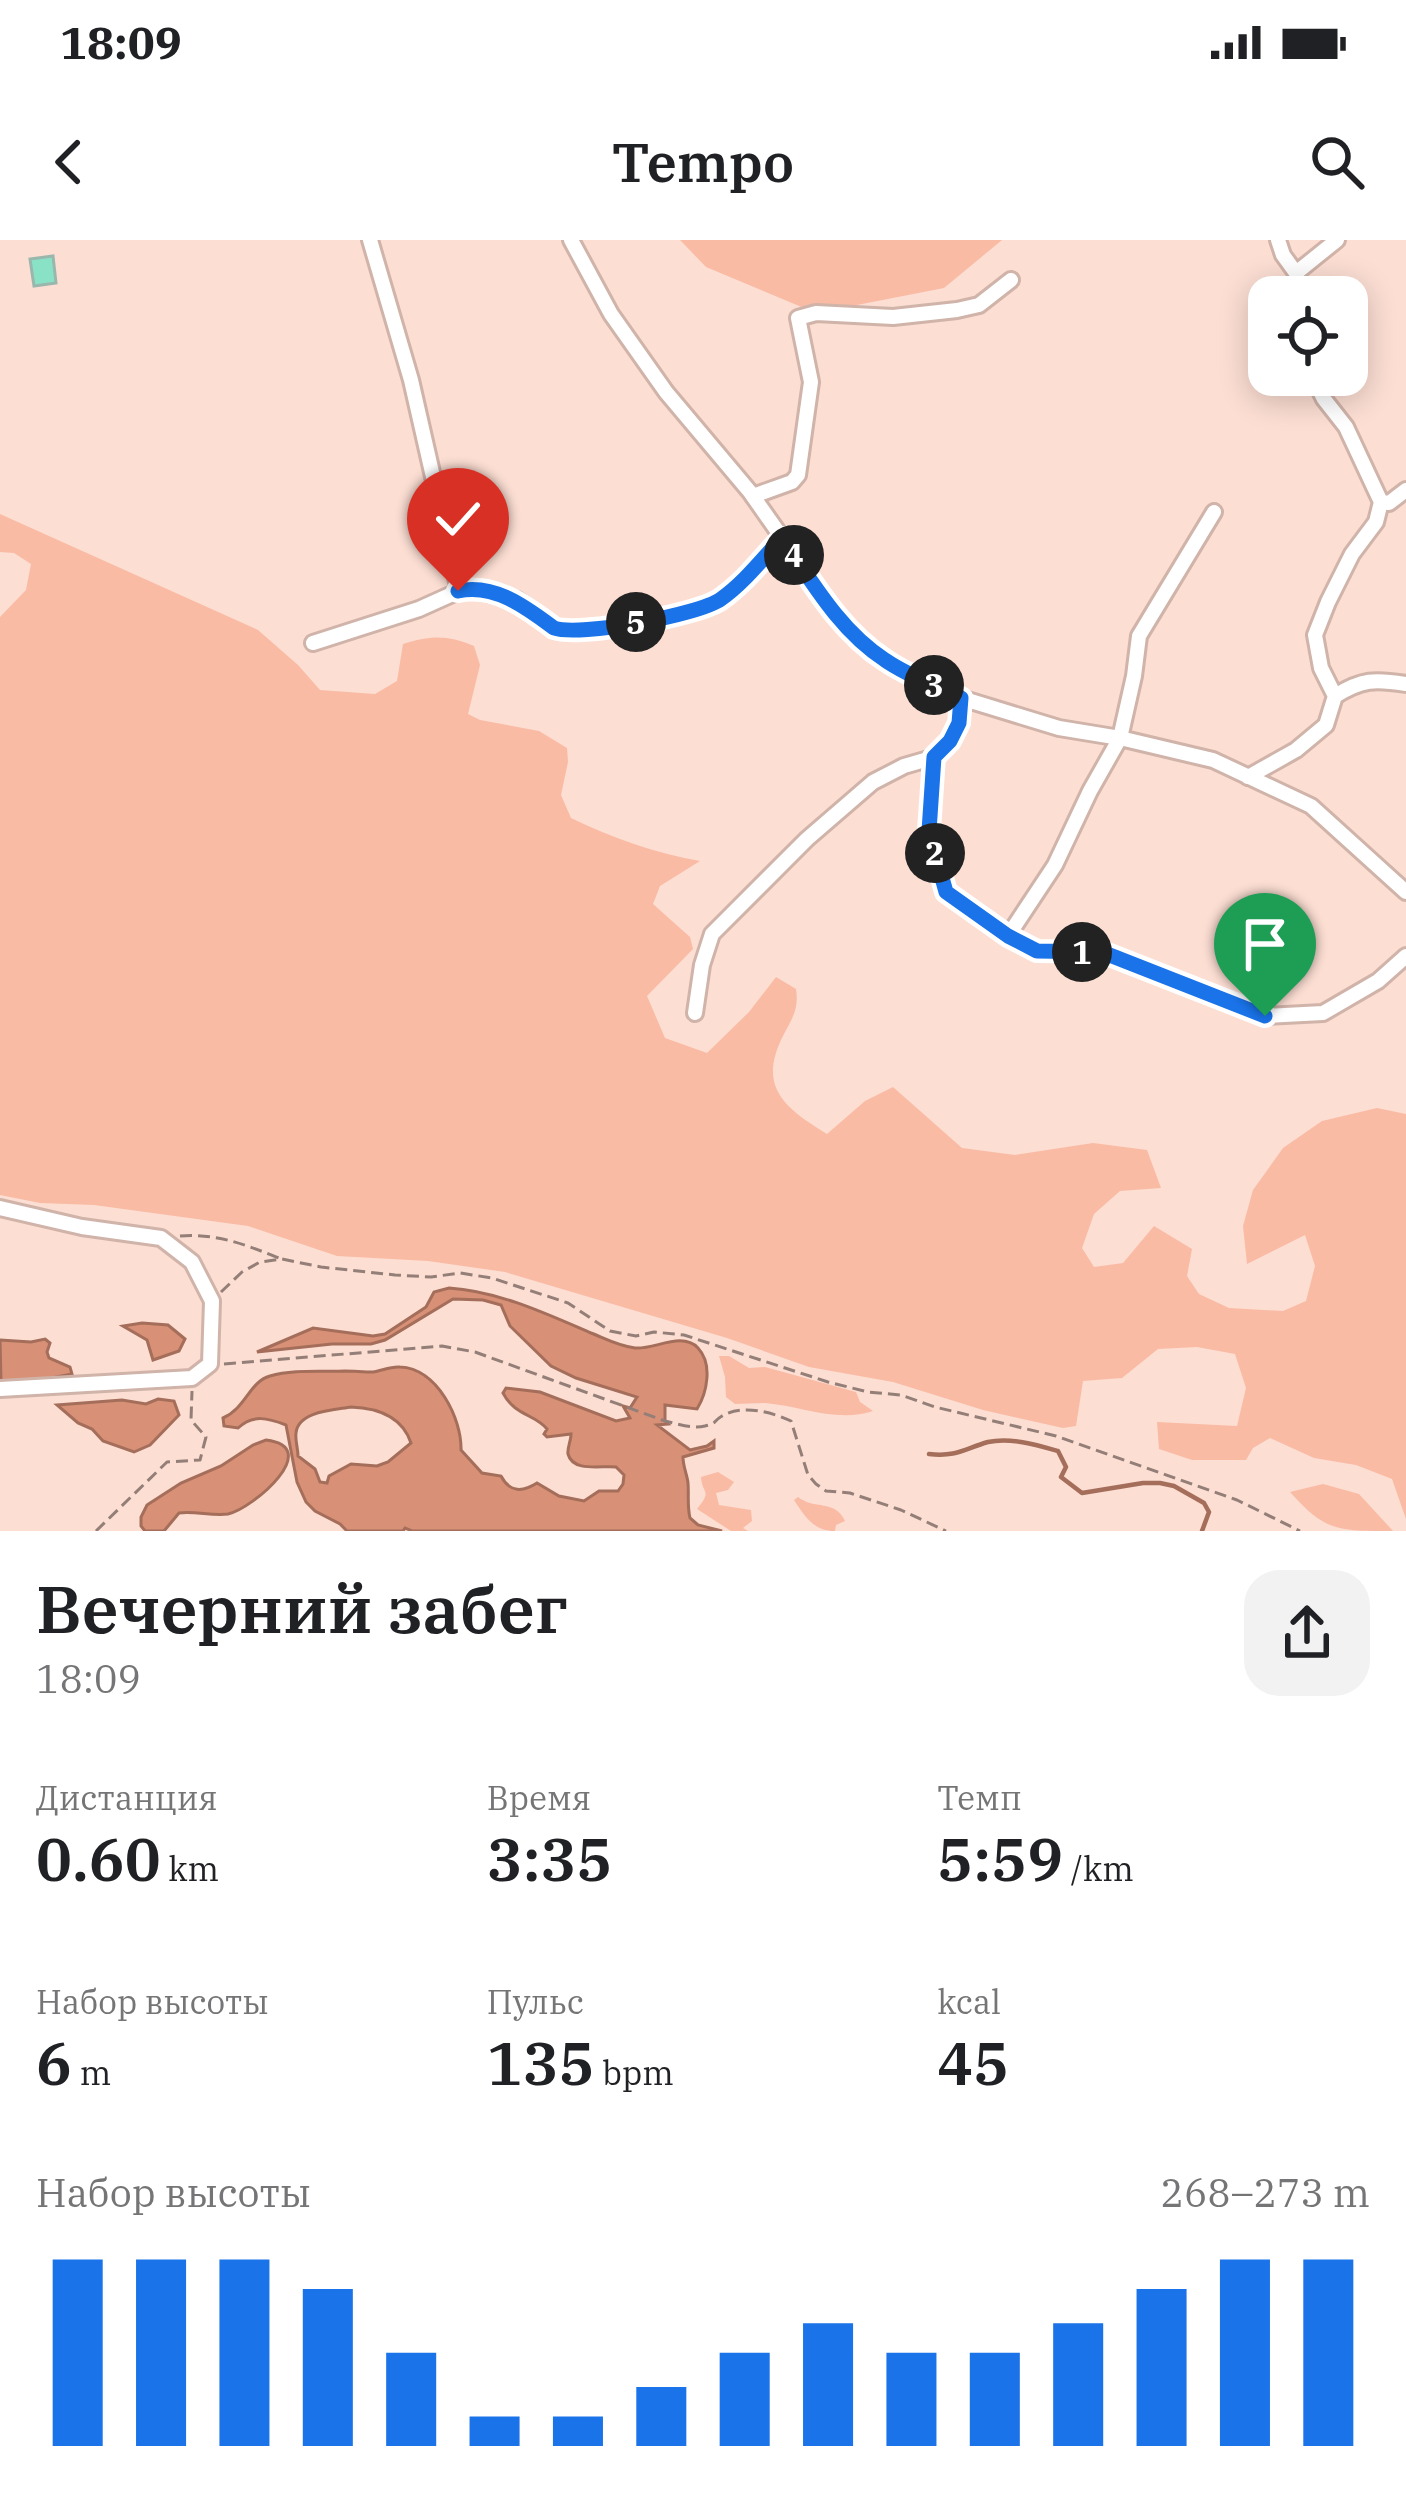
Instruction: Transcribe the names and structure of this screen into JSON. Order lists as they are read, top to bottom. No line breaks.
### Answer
{"page":{"status":"18:09","header":"Tempo","pins":["4","5","3","2","1"],"heading":["Вечерний забег","18:09"],"stats":[["Дистанция","0.60 km"],["Время","3:35"],["Темп","5:59 /km"],["Набор высоты","6 m"],["Пульс","135 bpm"],["kcal","45"]],"chart":["Набор высоты","268–273 m"]}}
